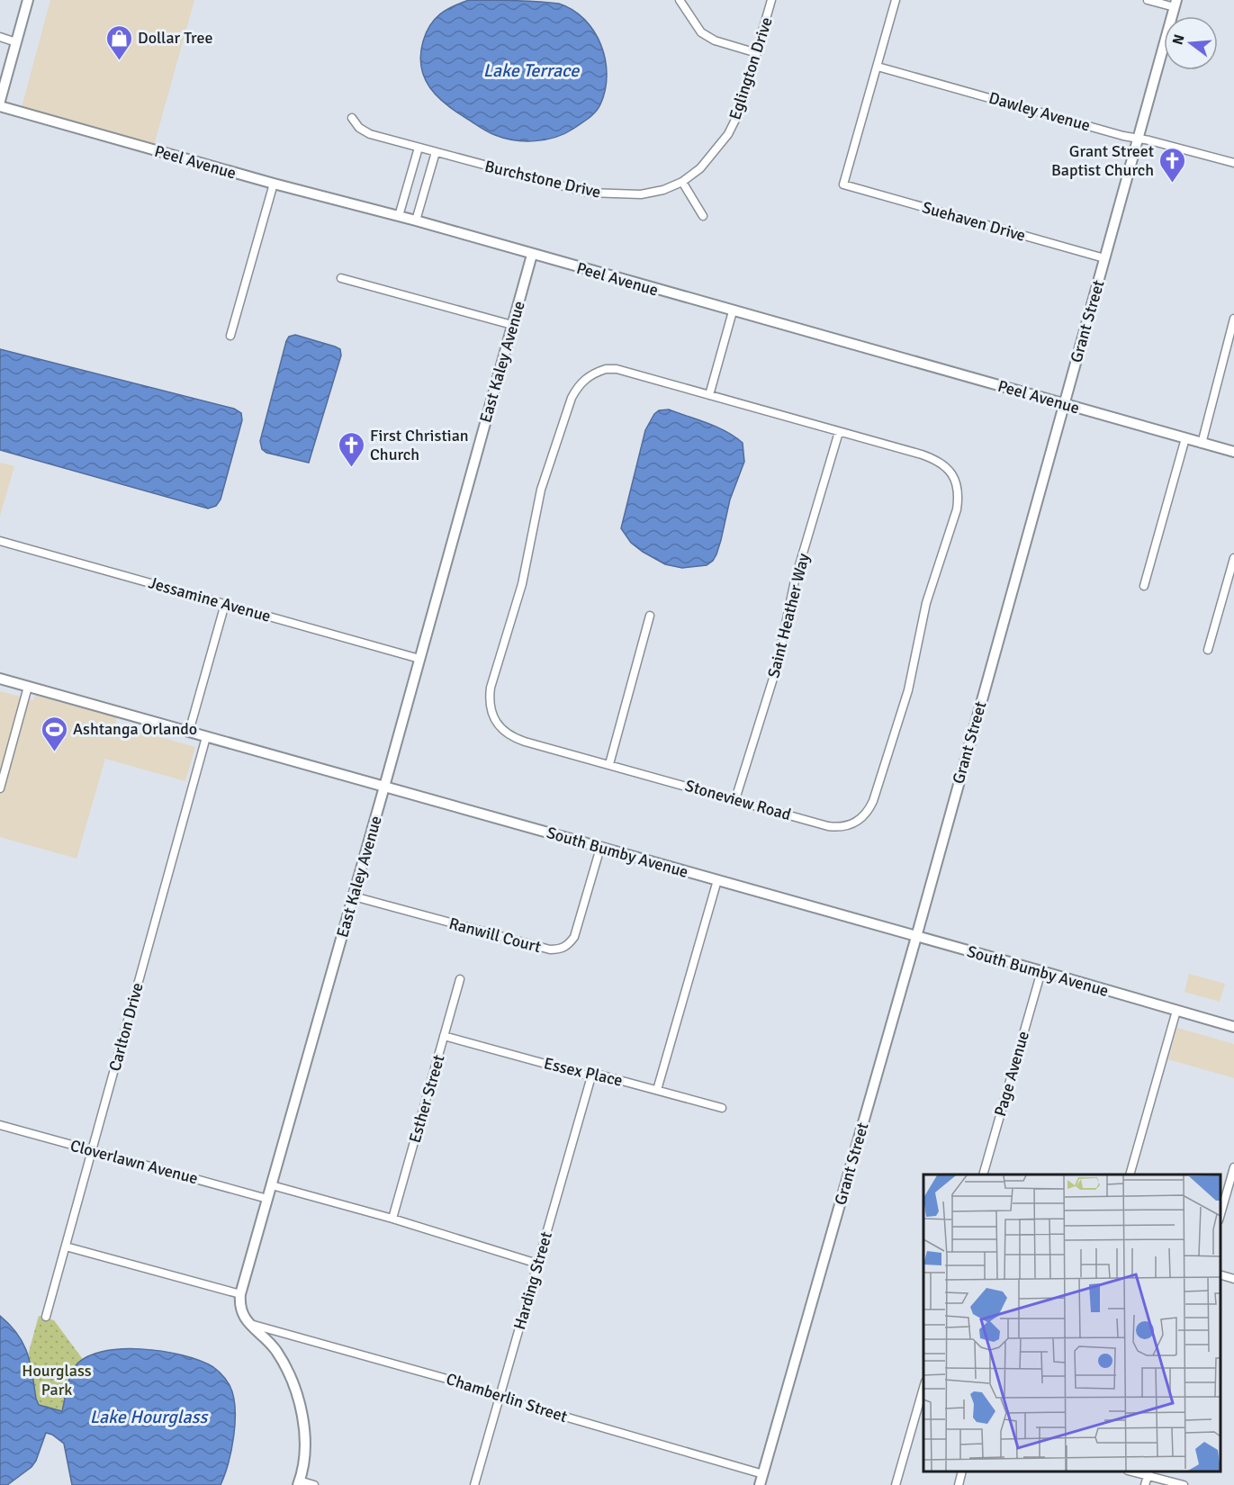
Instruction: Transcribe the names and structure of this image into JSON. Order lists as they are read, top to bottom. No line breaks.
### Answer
{"streets":{"street":["Eglington Drive","Dawley Avenue","Peel Avenue","Burchstone Drive","Suehaven Drive","Grant Street","East Kaley Avenue","Jessamine Avenue","Saint Heather Way","Stoneview Road","South Bumby Avenue","Ranwill Court","Carlton Drive","Essex Place","Page Avenue","Esther Street","Cloverlawn Avenue","Harding Street","Chamberlin Street"]},"crossings":[["Eglington Drive","Burchstone Drive"],["Dawley Avenue","Suehaven Drive"],["Dawley Avenue","Grant Street"],["Peel Avenue","Grant Street"],["Peel Avenue","East Kaley Avenue"],["Suehaven Drive","Grant Street"],["Grant Street","South Bumby Avenue"],["Grant Street","Chamberlin Street"],["East Kaley Avenue","Jessamine Avenue"],["East Kaley Avenue","South Bumby Avenue"],["East Kaley Avenue","Ranwill Court"],["East Kaley Avenue","Cloverlawn Avenue"],["East Kaley Avenue","Chamberlin Street"],["Saint Heather Way","Stoneview Road"],["South Bumby Avenue","Ranwill Court"],["South Bumby Avenue","Carlton Drive"],["South Bumby Avenue","Page Avenue"],["Carlton Drive","Cloverlawn Avenue"],["Essex Place","Esther Street"],["Essex Place","Harding Street"],["Harding Street","Chamberlin Street"]],"water":["Lake Terrace","Lake Hourglass"],"parks":["Hourglass Park"],"places":{"shop":["Dollar Tree"],"church":["Grant Street Baptist Church","First Christian Church"],"sports":["Ashtanga Orlando"]},"north":"left"}
